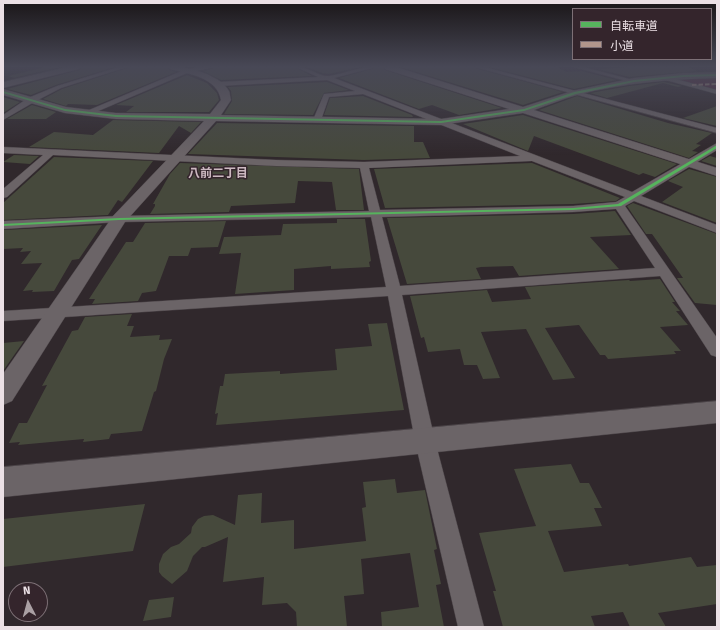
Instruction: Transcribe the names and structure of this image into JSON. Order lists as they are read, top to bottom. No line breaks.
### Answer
{"districts":["八前二丁目"],"legend":["自転車道","小道"],"north":"top"}
